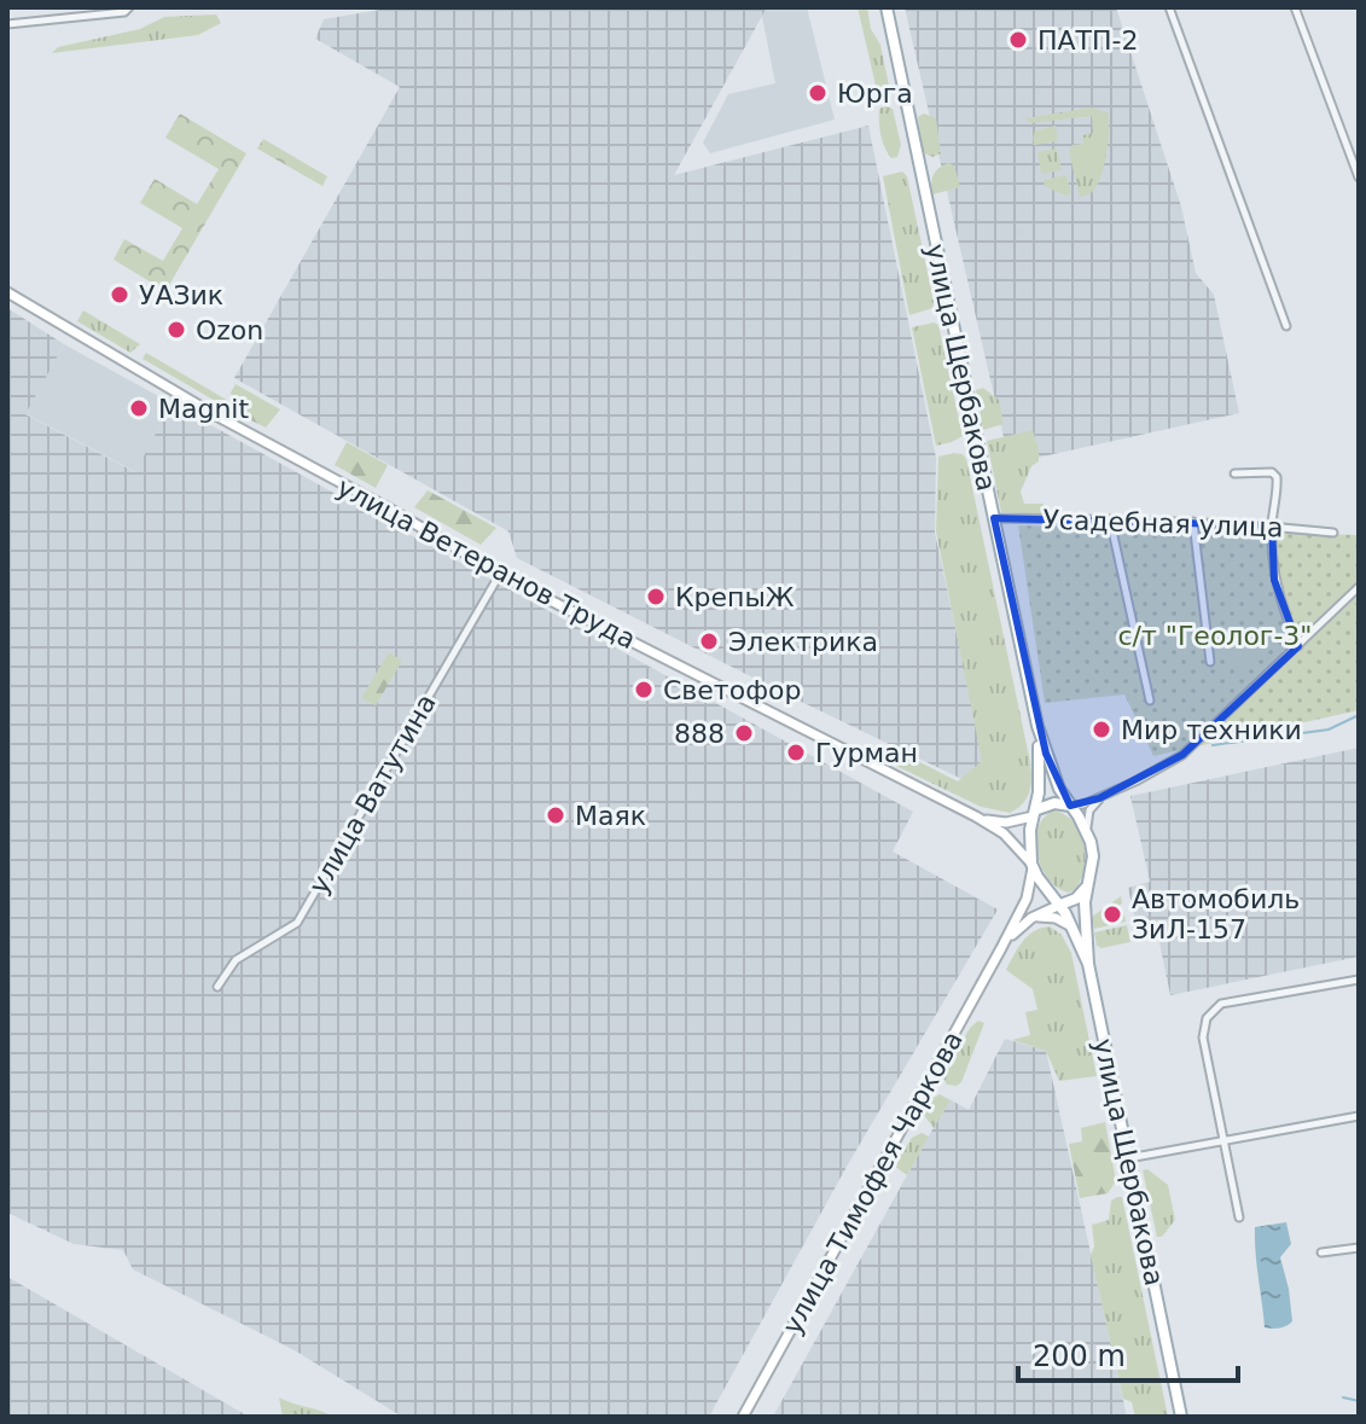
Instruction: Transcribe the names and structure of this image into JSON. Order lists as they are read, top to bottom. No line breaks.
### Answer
{"streets":{"main road":["улица Щербакова","улица Ветеранов Труда","улица Тимофея Чаркова"],"street":["Усадебная улица","улица Ватутина"]},"crossings":[["улица Щербакова","Усадебная улица"],["улица Ветеранов Труда","улица Ватутина"]],"parks":["с/т \"Геолог-3\""],"places":["ПАТП-2","Юрга","УАЗик","Ozon","Magnit","КрепыЖ","Электрика","Светофор","Мир техники","888","Гурман","Маяк","Автомобиль ЗиЛ-157"],"scale_bar":"200 m"}
